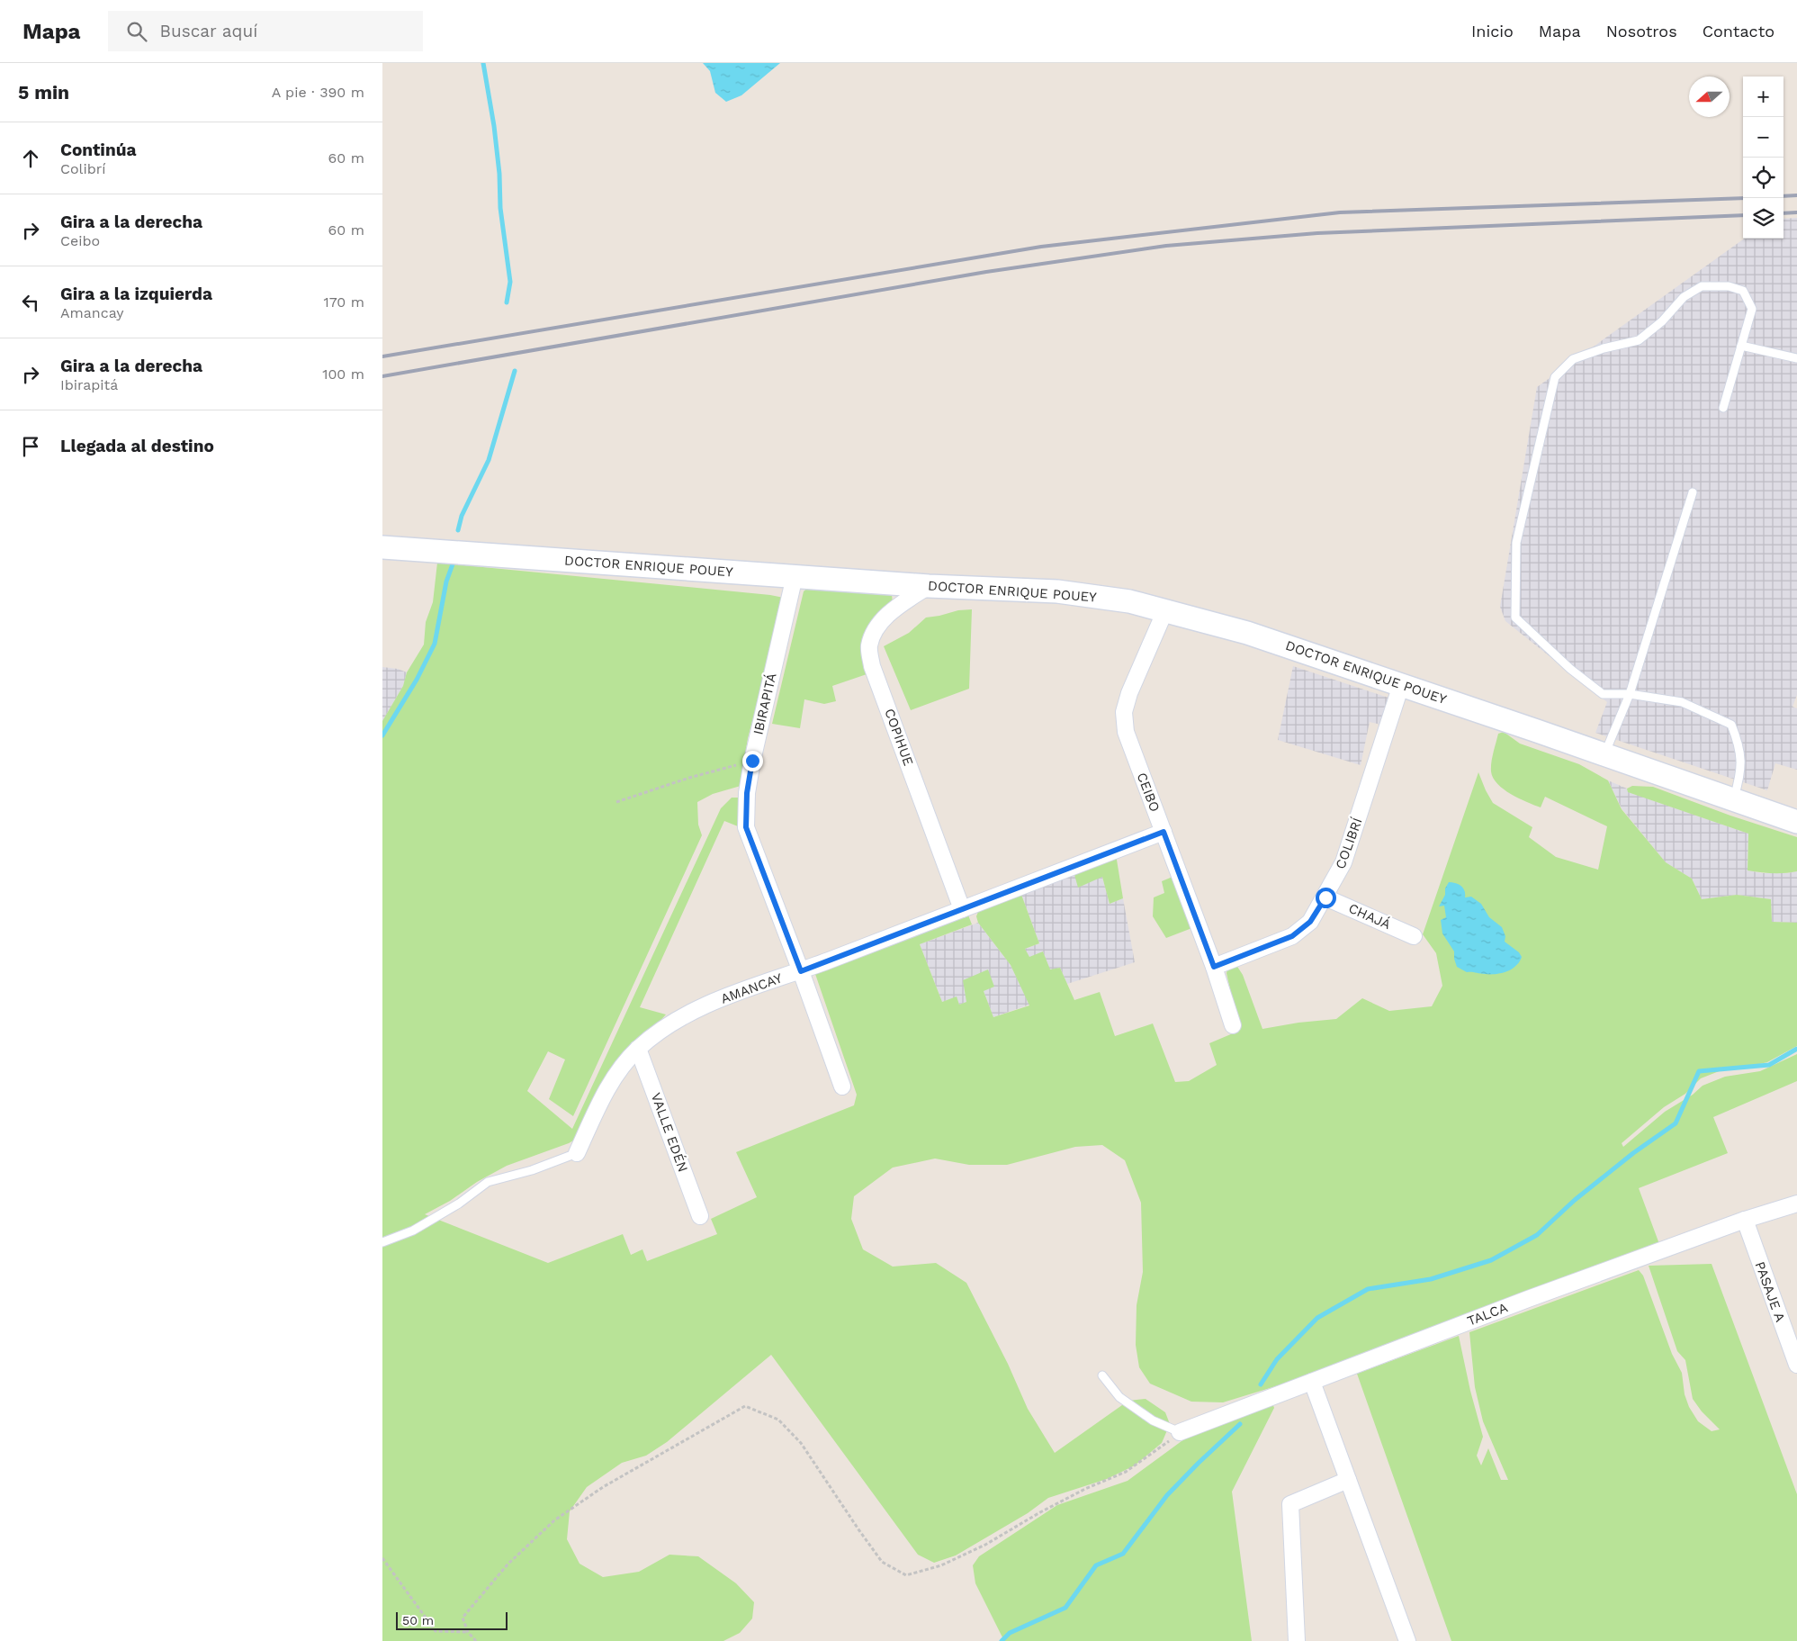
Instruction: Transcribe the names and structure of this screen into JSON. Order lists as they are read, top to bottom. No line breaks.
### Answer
{"streets":{"street":["DOCTOR ENRIQUE POUEY","IBIRAPITÁ","COPIHUE","CEIBO","COLIBRÍ","CHAJÁ","AMANCAY","VALLE EDÉN","PASAJE A","TALCA"]},"crossings":[["DOCTOR ENRIQUE POUEY","IBIRAPITÁ"],["DOCTOR ENRIQUE POUEY","COPIHUE"],["DOCTOR ENRIQUE POUEY","CEIBO"],["DOCTOR ENRIQUE POUEY","COLIBRÍ"],["IBIRAPITÁ","AMANCAY"],["COPIHUE","AMANCAY"],["CEIBO","COLIBRÍ"],["CEIBO","AMANCAY"],["COLIBRÍ","CHAJÁ"],["AMANCAY","VALLE EDÉN"],["PASAJE A","TALCA"]],"scale_bar":"50 m","north":"left","page":{"header":"Mapa","search":"Buscar aquí","nav":["Inicio","Mapa","Nosotros","Contacto"],"heading":["5 min","A pie · 390 m"],"map_buttons":["+","−"],"list":[["Continúa","Colibrí","60 m"],["Gira a la derecha","Ceibo","60 m"],["Gira a la izquierda","Amancay","170 m"],["Gira a la derecha","Ibirapitá","100 m"],"Llegada al destino"],"scale":"50 m"}}
